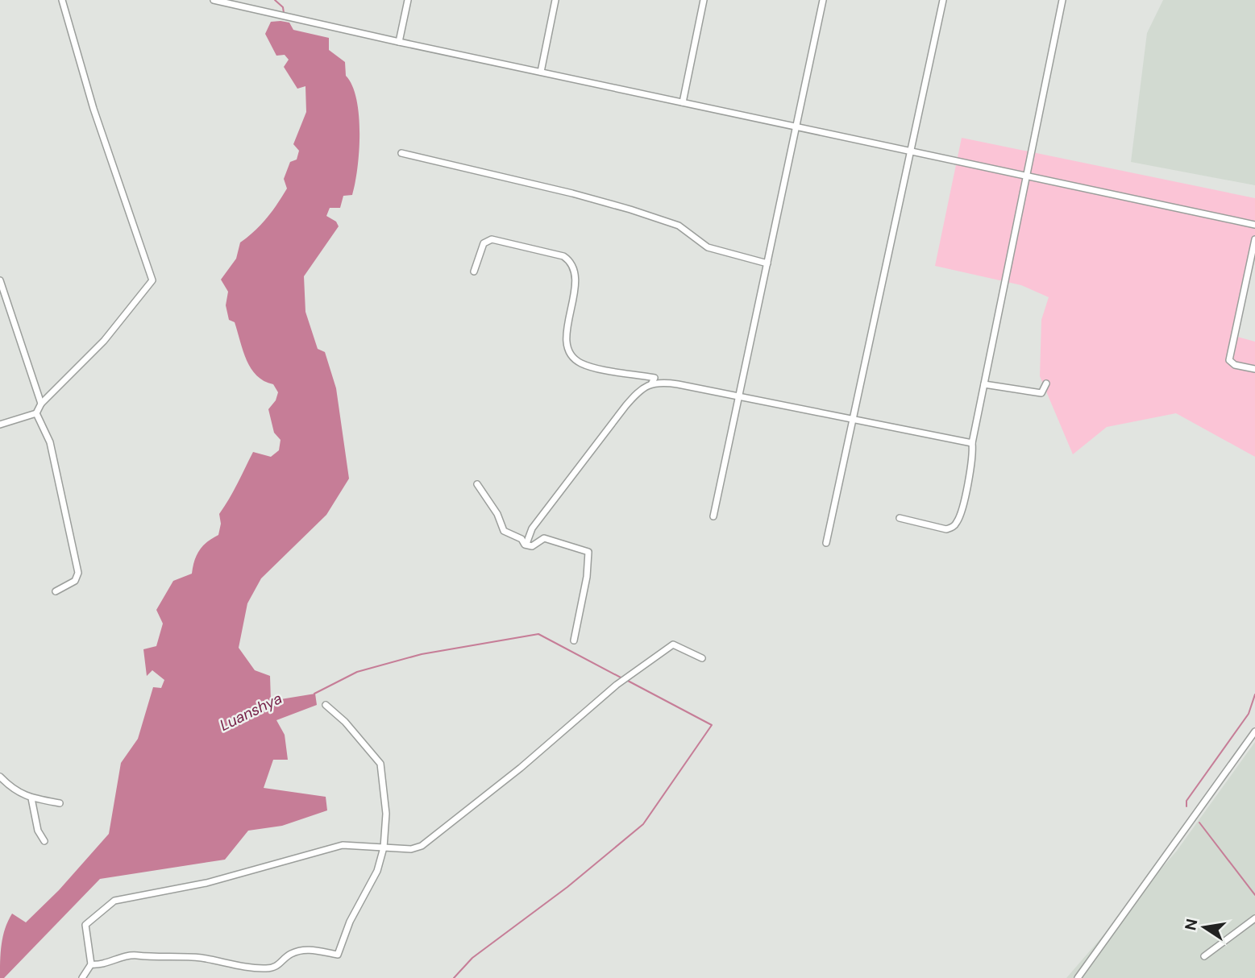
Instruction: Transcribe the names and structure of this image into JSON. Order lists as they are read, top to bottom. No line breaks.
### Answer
{"water":["Luanshya"],"north":"left"}
